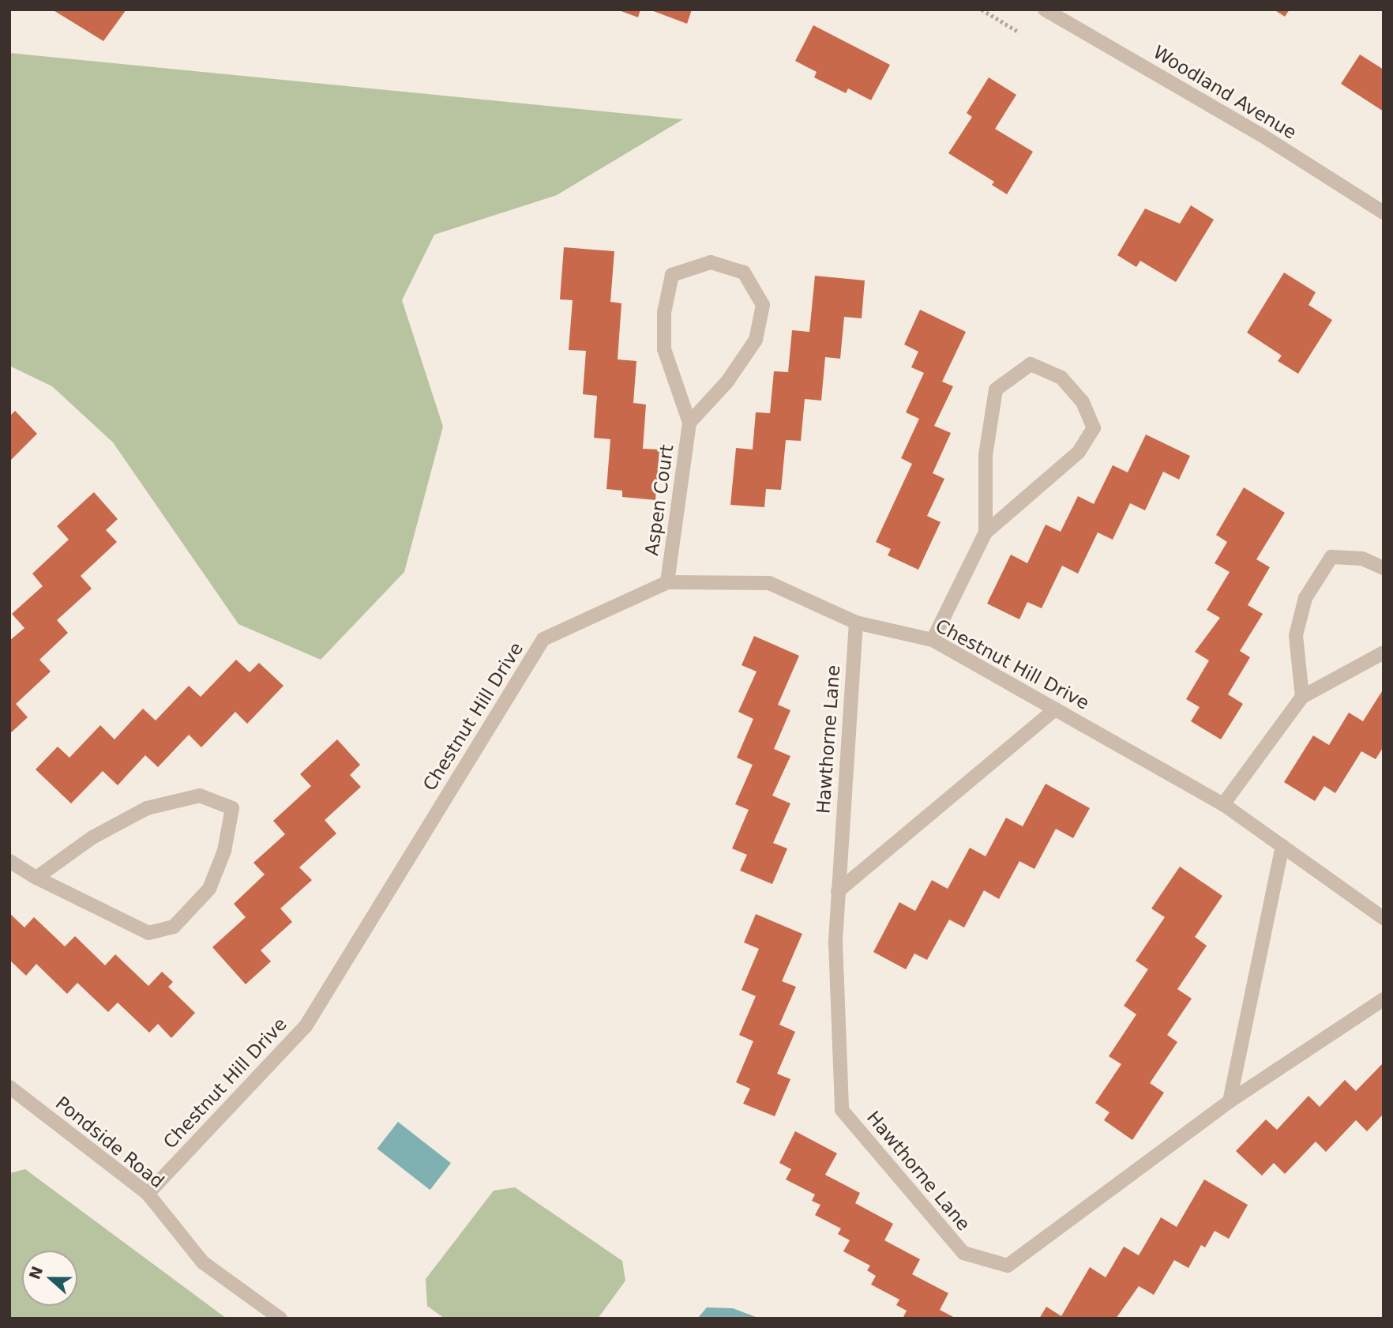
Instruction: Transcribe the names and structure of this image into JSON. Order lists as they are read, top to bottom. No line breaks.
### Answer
{"streets":{"street":["Woodland Avenue","Aspen Court","Chestnut Hill Drive","Hawthorne Lane","Pondside Road"]},"crossings":[["Aspen Court","Chestnut Hill Drive"],["Chestnut Hill Drive","Hawthorne Lane"],["Chestnut Hill Drive","Pondside Road"]],"north":"left"}
